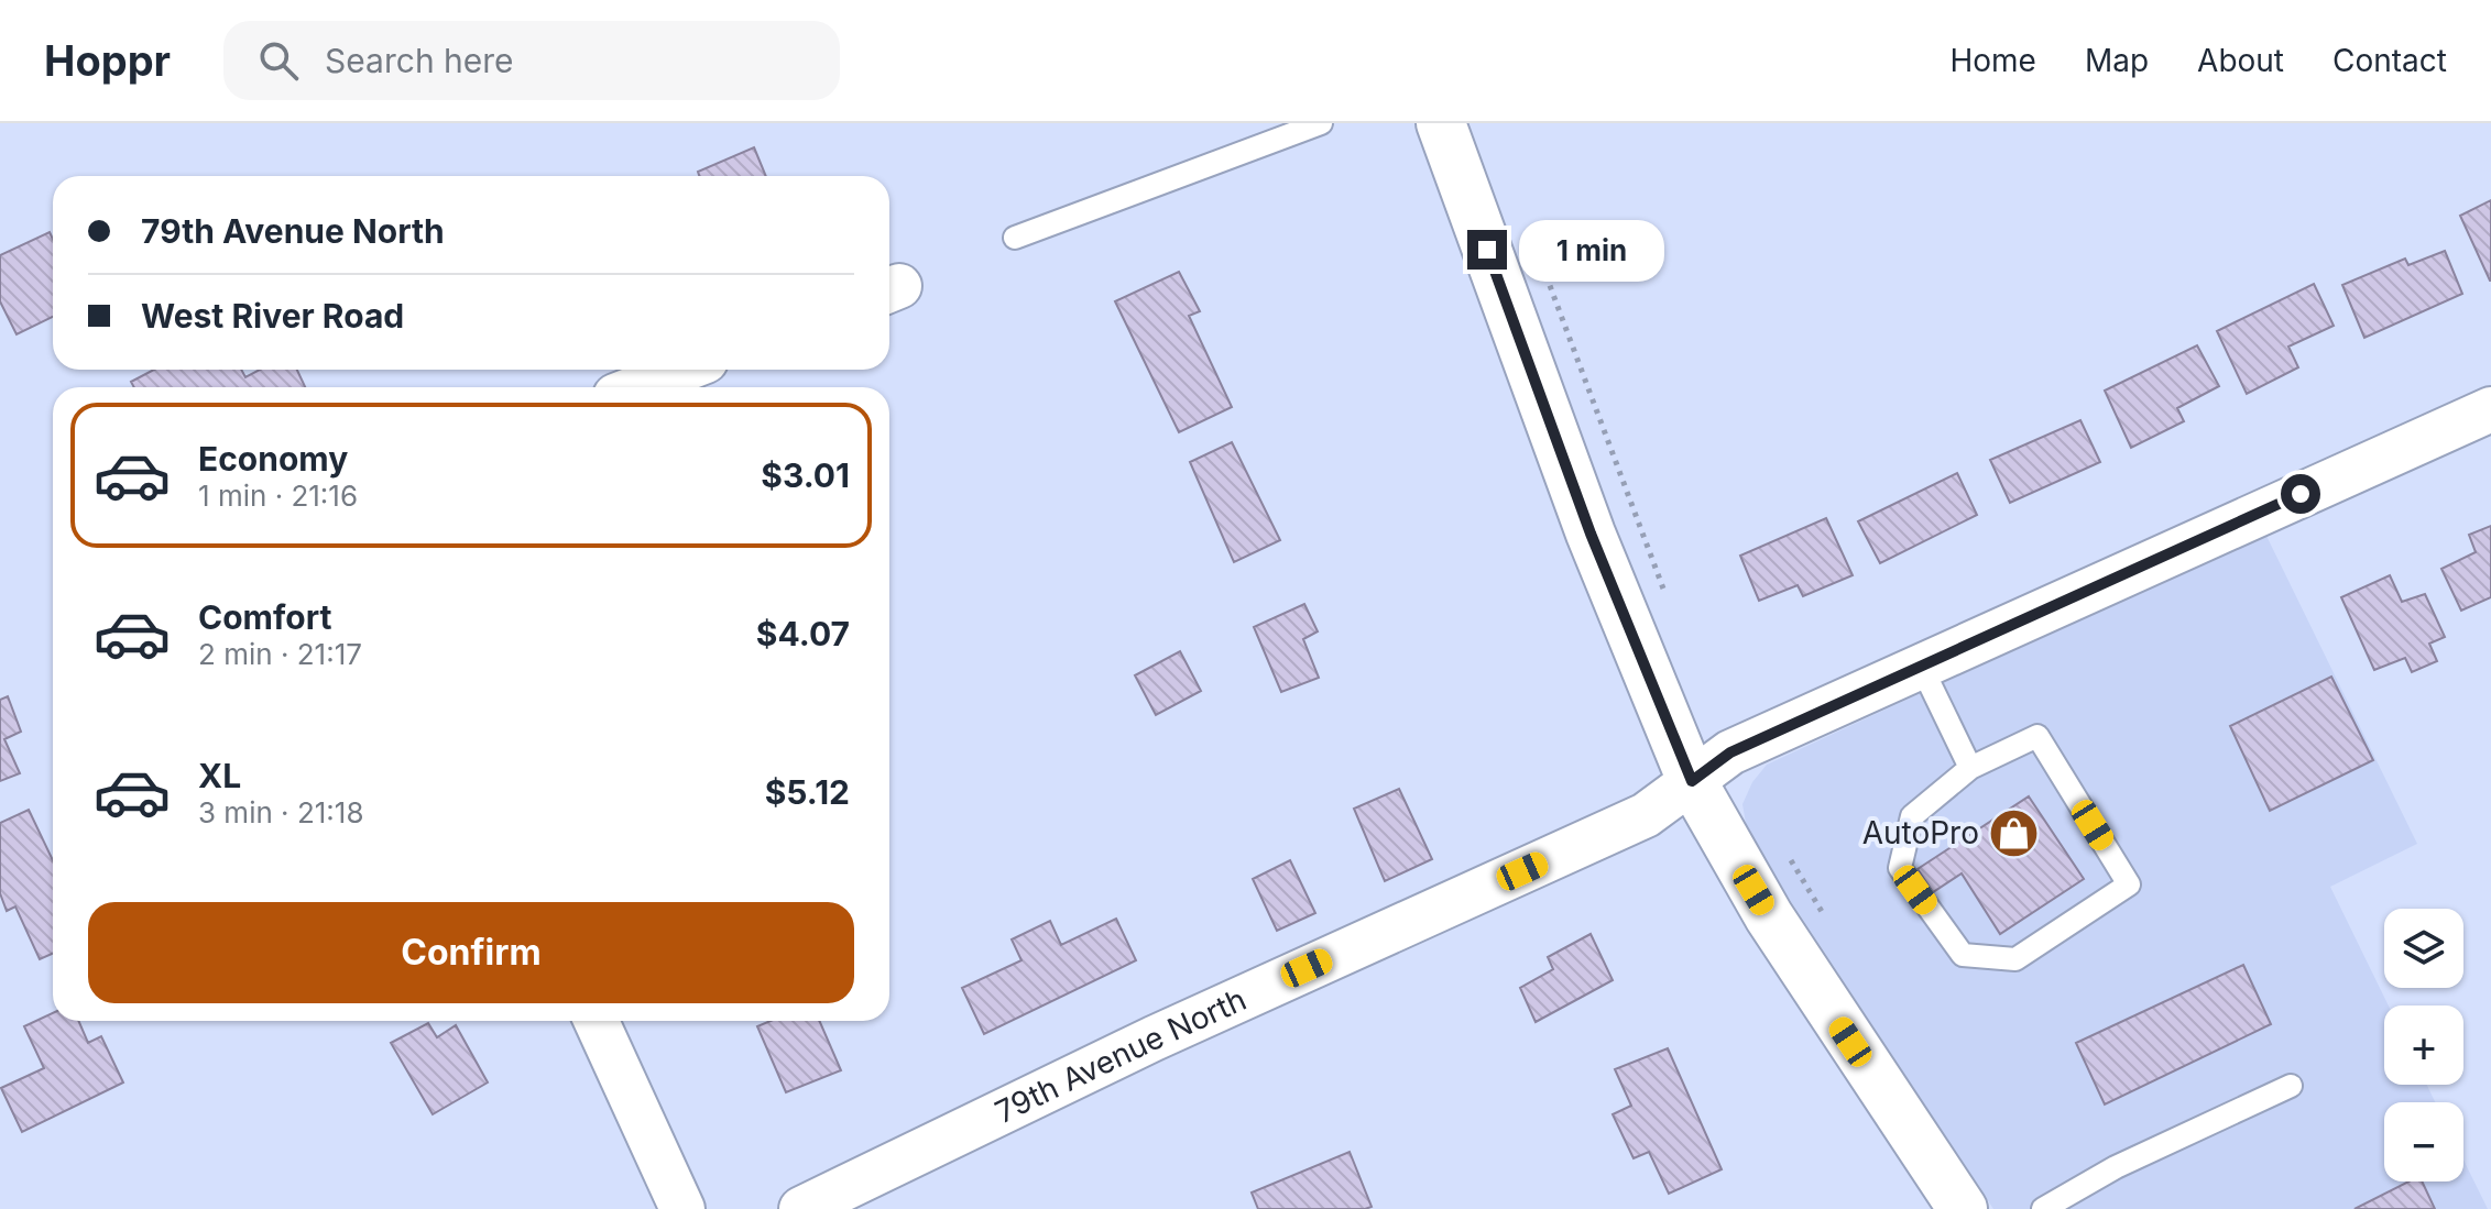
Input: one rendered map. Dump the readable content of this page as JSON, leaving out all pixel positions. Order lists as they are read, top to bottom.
{
  "streets": {
    "street": ["79th Avenue North"]
  },
  "places": {
    "shop": ["AutoPro"]
  },
  "page": {
    "header": "Hoppr",
    "search": "Search here",
    "nav": [
      "Home",
      "Map",
      "About",
      "Contact"
    ],
    "banner": ["79th Avenue North", "West River Road"],
    "bubble": "1 min",
    "list": [
      {
        "name": "Economy",
        "note": "1 min · 21:16",
        "value": "$3.01"
      },
      {
        "name": "Comfort",
        "note": "2 min · 21:17",
        "value": "$4.07"
      },
      {
        "name": "XL",
        "note": "3 min · 21:18",
        "value": "$5.12"
      }
    ],
    "buttons": "Confirm",
    "map_buttons": ["+", "−"]
  }
}
